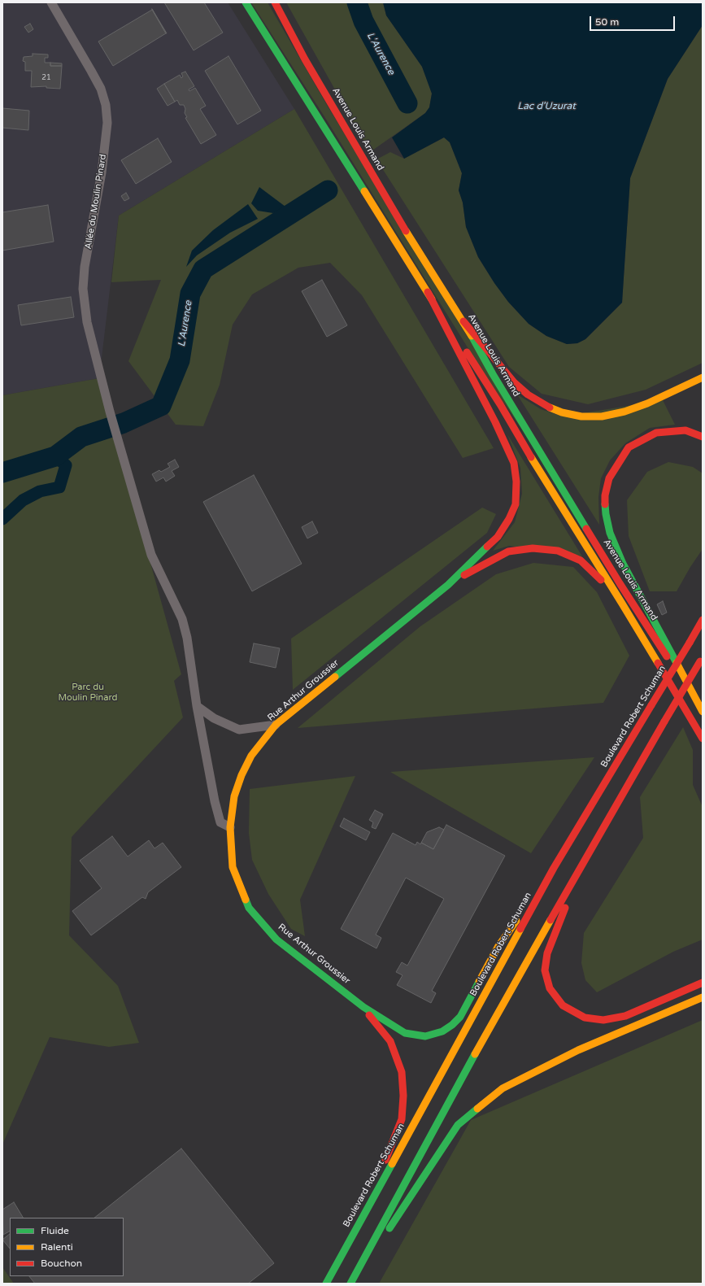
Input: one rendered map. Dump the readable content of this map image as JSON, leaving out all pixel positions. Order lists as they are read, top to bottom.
{
  "streets": {
    "main road": ["Avenue Louis Armand", "Rue Arthur Groussier", "Boulevard Robert Schuman"],
    "street": ["Allée du Moulin Pinard"]
  },
  "crossings": [
    ["Allée du Moulin Pinard", "Rue Arthur Groussier"]
  ],
  "water": ["L'Aurence", "Lac d'Uzurat"],
  "parks": ["Parc du Moulin Pinard"],
  "house_numbers": ["21"],
  "legend": ["Fluide", "Ralenti", "Bouchon"],
  "scale_bar": "50 m"
}
